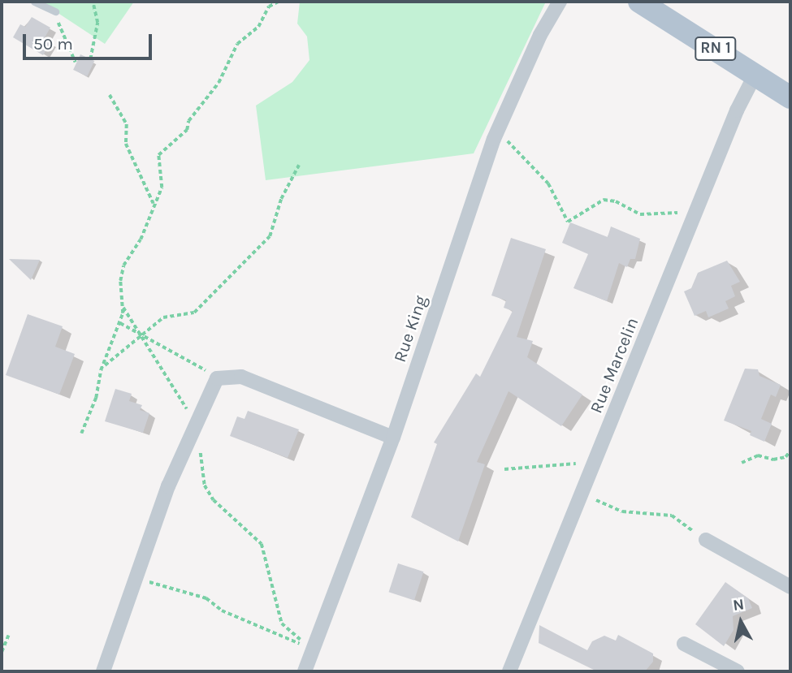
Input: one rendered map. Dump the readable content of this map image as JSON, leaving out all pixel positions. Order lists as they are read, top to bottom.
{
  "streets": {
    "main road": ["RN 1"],
    "street": ["Rue King", "Rue Marcelin"]
  },
  "crossings": [
    ["RN 1", "Rue Marcelin"]
  ],
  "scale_bar": "50 m",
  "north": "top"
}
